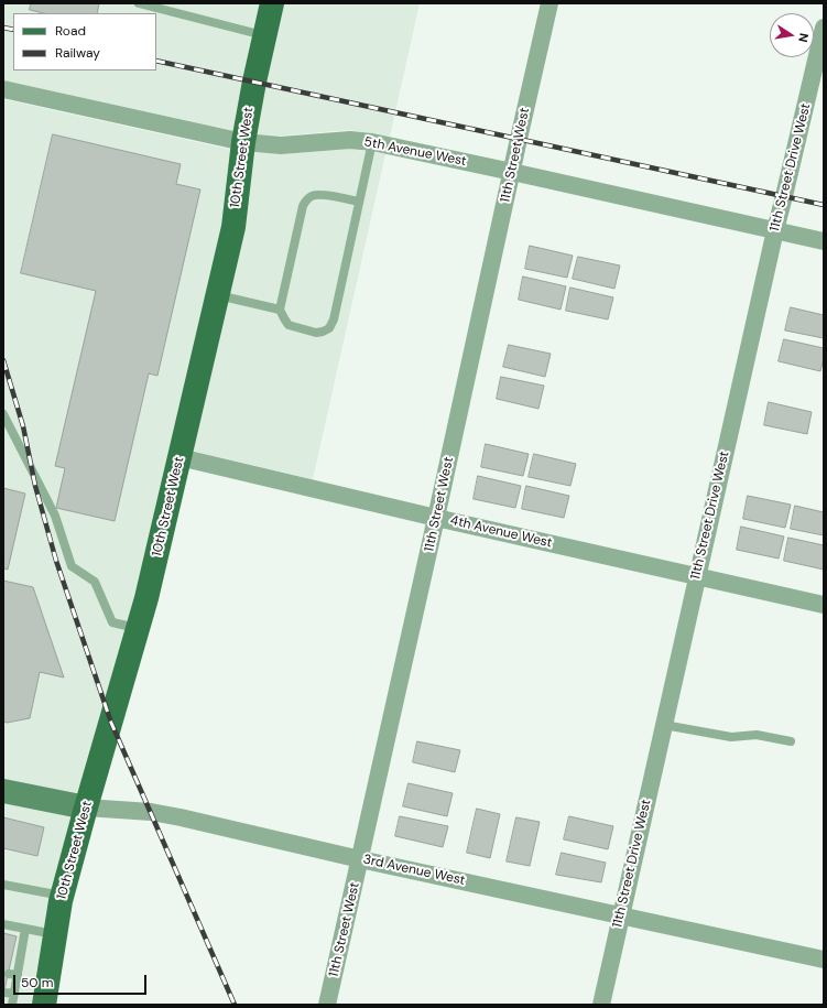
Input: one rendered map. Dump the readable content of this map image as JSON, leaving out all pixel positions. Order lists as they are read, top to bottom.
{
  "streets": {
    "main road": ["10th Street West"],
    "street": [
      "5th Avenue West",
      "11th Street West",
      "11th Street Drive West",
      "4th Avenue West",
      "3rd Avenue West"
    ]
  },
  "crossings": [
    ["5th Avenue West", "11th Street West"],
    ["5th Avenue West", "10th Street West"],
    ["5th Avenue West", "11th Street Drive West"],
    ["11th Street West", "4th Avenue West"],
    ["11th Street West", "3rd Avenue West"],
    ["10th Street West", "4th Avenue West"],
    ["10th Street West", "3rd Avenue West"],
    ["11th Street Drive West", "4th Avenue West"],
    ["11th Street Drive West", "3rd Avenue West"]
  ],
  "legend": ["Road", "Railway"],
  "scale_bar": "50 m",
  "north": "right"
}
